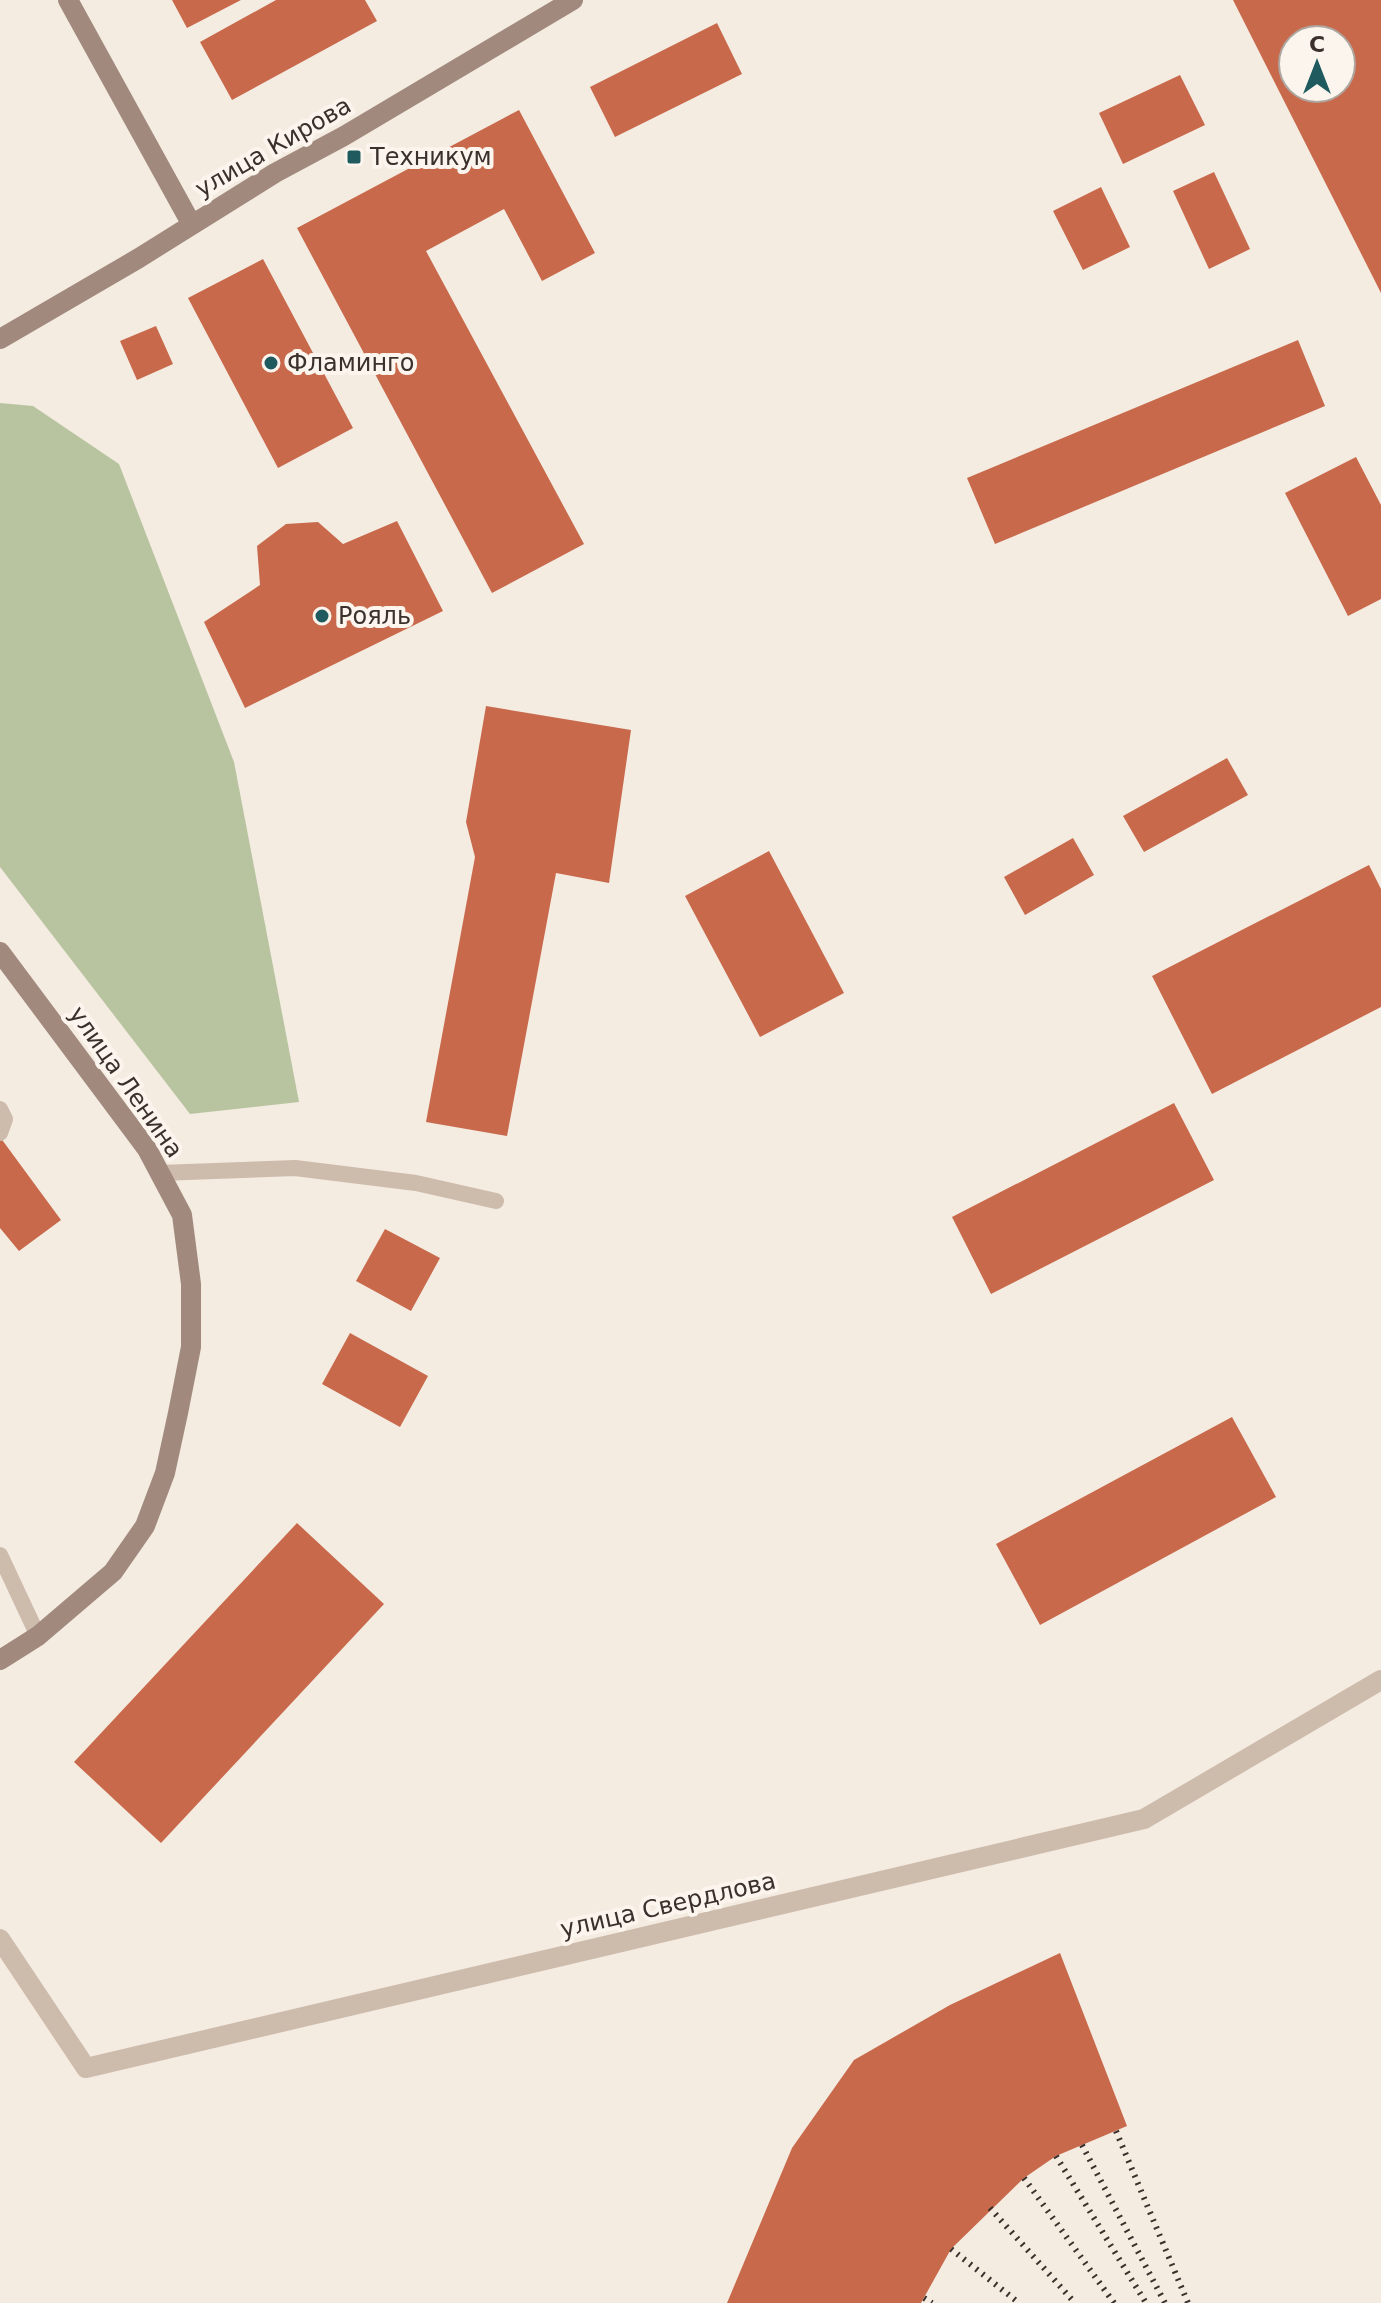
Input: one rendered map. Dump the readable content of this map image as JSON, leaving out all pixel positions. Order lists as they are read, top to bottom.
{
  "streets": {
    "main road": ["улица Кирова", "улица Ленина"],
    "street": ["улица Свердлова"]
  },
  "places": {
    "transit": ["Техникум"],
    "other": ["Фламинго", "Рояль"]
  },
  "north": "top"
}
